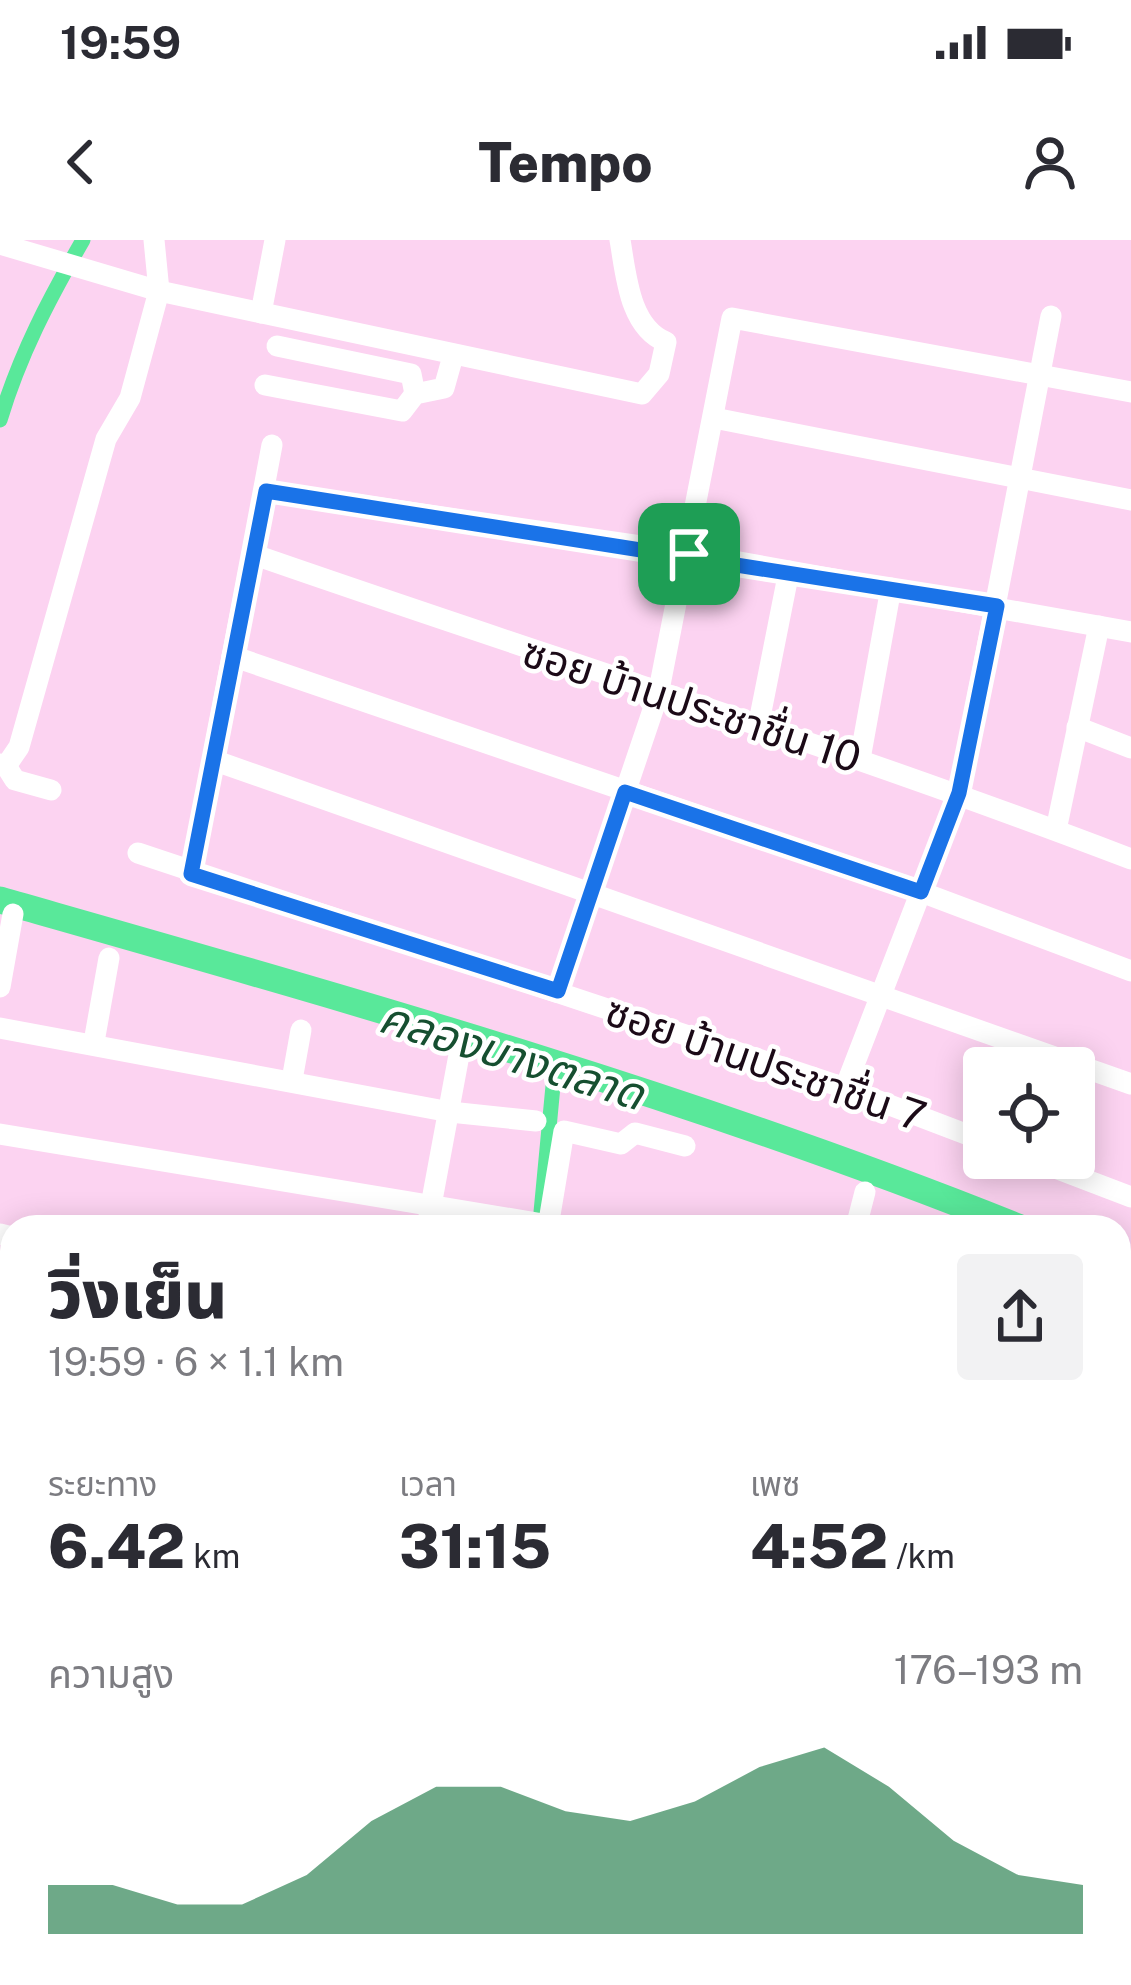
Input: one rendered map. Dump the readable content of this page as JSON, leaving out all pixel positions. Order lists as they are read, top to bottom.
{
  "streets": {
    "street": ["ซอย บ้านประชาชื่น 10", "ซอย บ้านประชาชื่น 7"]
  },
  "water": ["คลองบางตลาด"],
  "page": {
    "status": "19:59",
    "header": "Tempo",
    "heading": ["วิ่งเย็น", "19:59 · 6 × 1.1 km"],
    "stats": [
      ["ระยะทาง", "6.42 km"],
      ["เวลา", "31:15"],
      ["เพซ", "4:52 /km"]
    ],
    "chart": ["ความสูง", "176–193 m"]
  }
}
